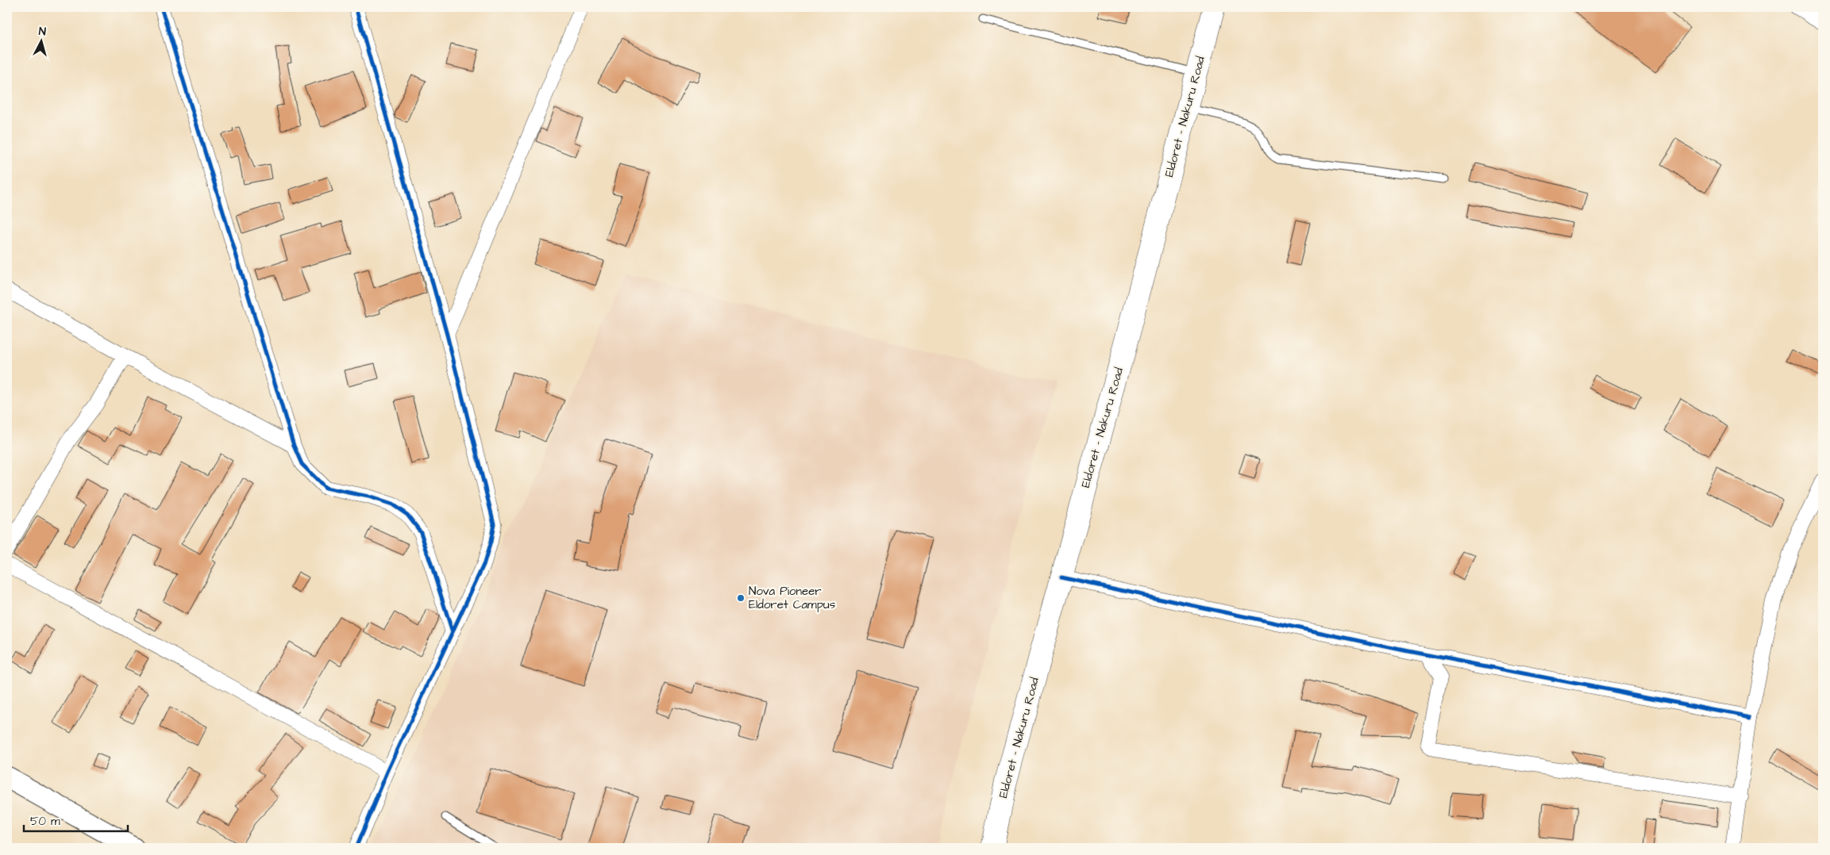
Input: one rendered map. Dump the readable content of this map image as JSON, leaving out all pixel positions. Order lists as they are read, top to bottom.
{
  "streets": {
    "highway": ["Eldoret - Nakuru Road"]
  },
  "places": ["Nova Pioneer Eldoret Campus"],
  "scale_bar": "50 m",
  "north": "top"
}
